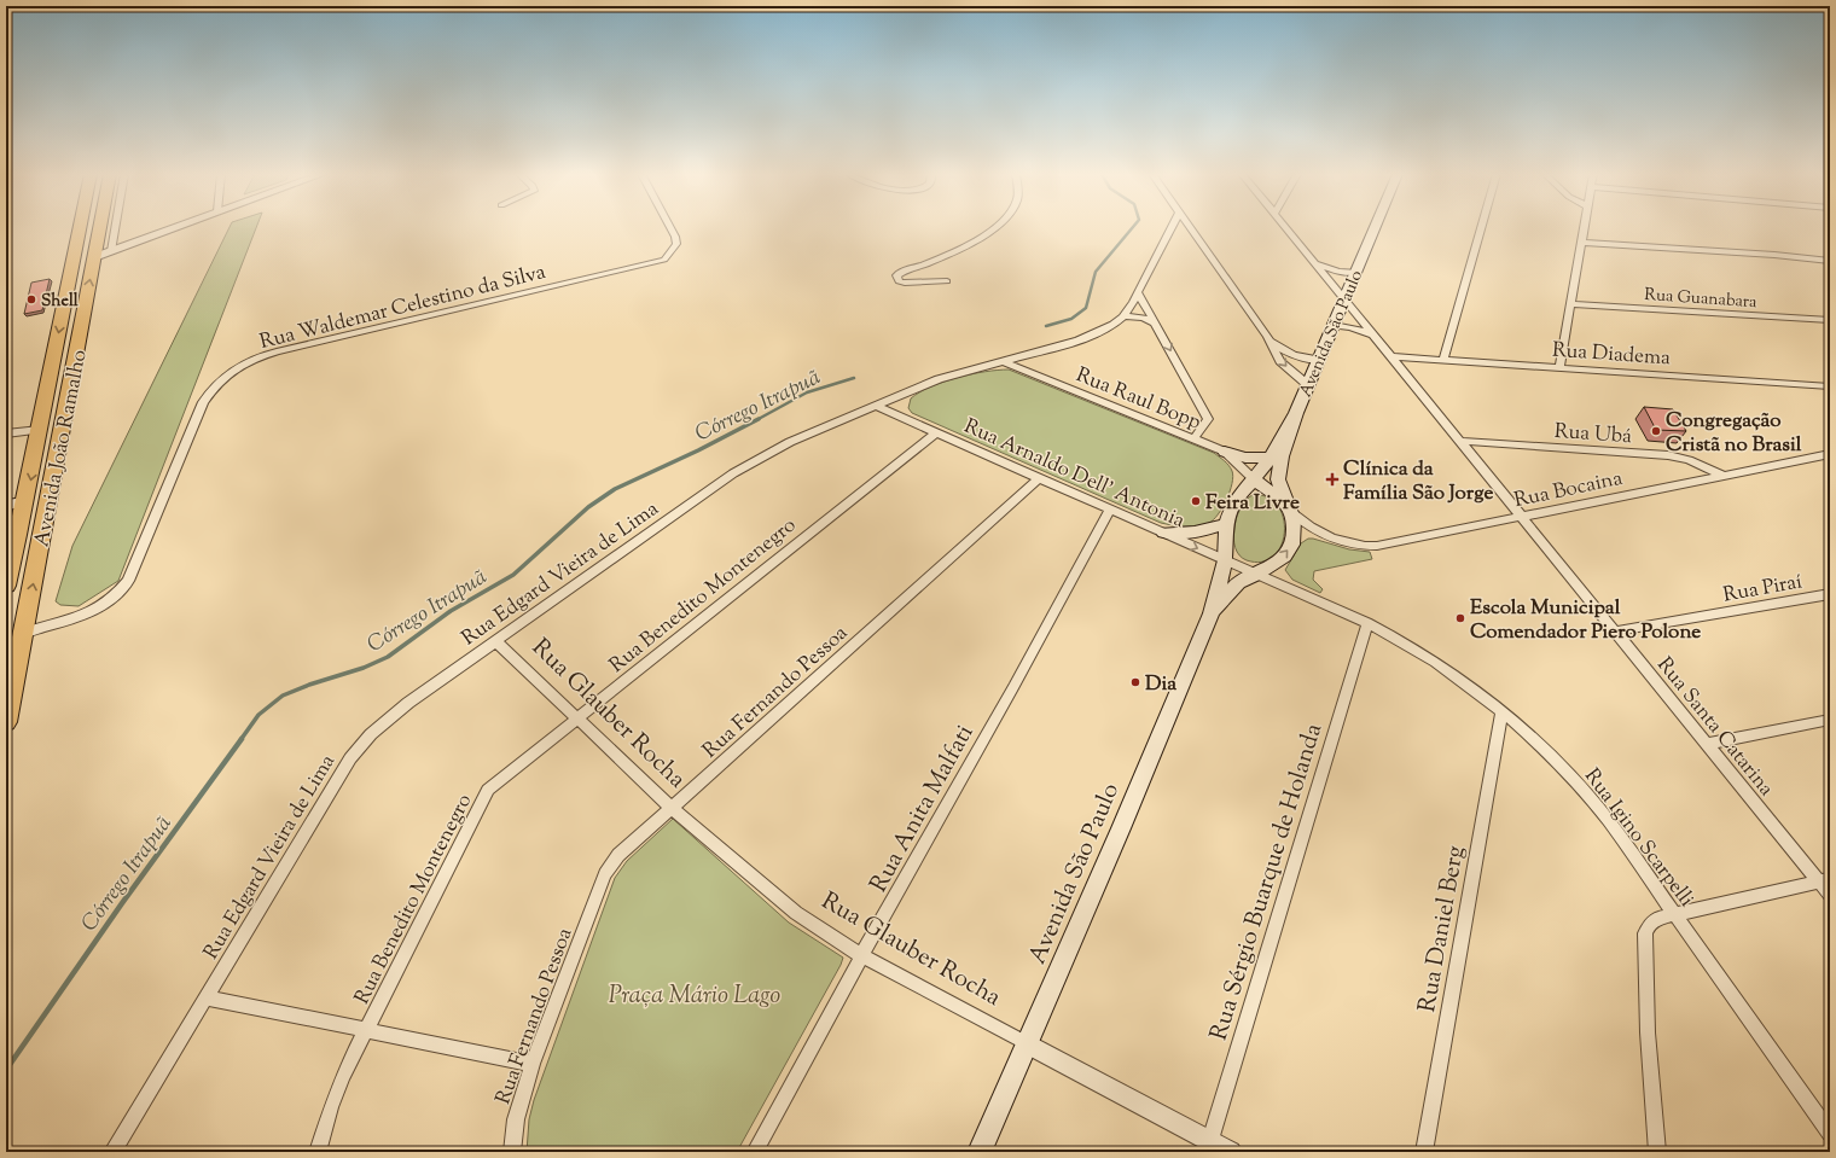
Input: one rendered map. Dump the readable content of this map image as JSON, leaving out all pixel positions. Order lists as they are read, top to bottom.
{
  "streets": {
    "highway": ["Avenida João Ramalho"],
    "main road": ["Avenida São Paulo"],
    "street": [
      "Rua Guanabara",
      "Rua Waldemar Celestino da Silva",
      "Rua Diadema",
      "Rua Raul Bopp",
      "Rua Ubá",
      "Rua Arnaldo Dell' Antonia",
      "Rua Bocaina",
      "Rua Edgard Vieira de Lima",
      "Rua Piraí",
      "Rua Benedito Montenegro",
      "Rua Fernando Pessoa",
      "Rua Glauber Rocha",
      "Rua Santa Catarina",
      "Rua Anita Malfati",
      "Rua Igino Scarpelli",
      "Rua Sérgio Buarque de Holanda",
      "Rua Daniel Berg"
    ]
  },
  "crossings": [
    ["Rua Waldemar Celestino da Silva", "Avenida João Ramalho"],
    ["Avenida São Paulo", "Rua Raul Bopp"],
    ["Avenida São Paulo", "Rua Arnaldo Dell' Antonia"],
    ["Avenida São Paulo", "Rua Bocaina"],
    ["Avenida São Paulo", "Rua Glauber Rocha"],
    ["Avenida São Paulo", "Rua Santa Catarina"],
    ["Avenida São Paulo", "Rua Igino Scarpelli"],
    ["Rua Diadema", "Rua Santa Catarina"],
    ["Rua Raul Bopp", "Rua Arnaldo Dell' Antonia"],
    ["Rua Raul Bopp", "Rua Bocaina"],
    ["Rua Raul Bopp", "Rua Edgard Vieira de Lima"],
    ["Rua Raul Bopp", "Rua Igino Scarpelli"],
    ["Rua Ubá", "Rua Bocaina"],
    ["Rua Ubá", "Rua Santa Catarina"],
    ["Rua Arnaldo Dell' Antonia", "Rua Bocaina"],
    ["Rua Arnaldo Dell' Antonia", "Rua Edgard Vieira de Lima"],
    ["Rua Arnaldo Dell' Antonia", "Rua Benedito Montenegro"],
    ["Rua Arnaldo Dell' Antonia", "Rua Fernando Pessoa"],
    ["Rua Arnaldo Dell' Antonia", "Rua Anita Malfati"],
    ["Rua Arnaldo Dell' Antonia", "Rua Igino Scarpelli"],
    ["Rua Bocaina", "Rua Santa Catarina"],
    ["Rua Bocaina", "Rua Igino Scarpelli"],
    ["Rua Edgard Vieira de Lima", "Rua Glauber Rocha"],
    ["Rua Piraí", "Rua Santa Catarina"],
    ["Rua Benedito Montenegro", "Rua Glauber Rocha"],
    ["Rua Fernando Pessoa", "Rua Glauber Rocha"],
    ["Rua Glauber Rocha", "Rua Anita Malfati"],
    ["Rua Glauber Rocha", "Rua Sérgio Buarque de Holanda"],
    ["Rua Igino Scarpelli", "Rua Sérgio Buarque de Holanda"],
    ["Rua Igino Scarpelli", "Rua Daniel Berg"]
  ],
  "water": ["Córrego Itrapuã"],
  "parks": ["Praça Mário Lago"],
  "places": {
    "other": [
      "Shell",
      "Congregação Cristã no Brasil",
      "Feira Livre",
      "Escola Municipal Comendador Piero Polone",
      "Dia"
    ],
    "health": ["Clínica da Família São Jorge"]
  }
}
